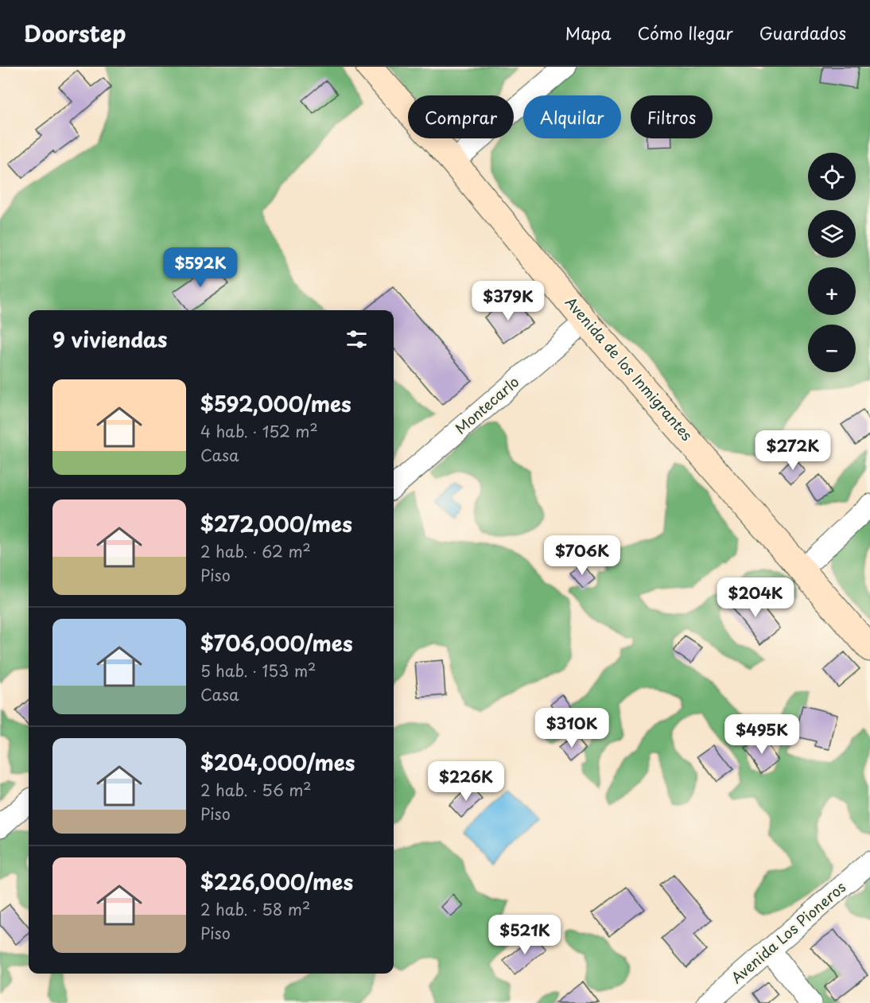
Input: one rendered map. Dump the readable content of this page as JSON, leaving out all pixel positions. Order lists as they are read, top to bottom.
{
  "streets": {
    "main road": ["Avenida de los Inmigrantes"],
    "street": ["Montecarlo", "Avenida Los Pioneros"]
  },
  "crossings": [
    ["Avenida de los Inmigrantes", "Montecarlo"]
  ],
  "page": {
    "header": "Doorstep",
    "nav": ["Mapa", "Cómo llegar", "Guardados"],
    "chip": ["Comprar", "Alquilar", "Filtros"],
    "map_buttons": ["+", "−"],
    "price": [
      "$592K",
      "$379K",
      "$272K",
      "$706K",
      "$204K",
      "$310K",
      "$495K",
      "$226K",
      "$521K"
    ],
    "heading": "9 viviendas",
    "list": [
      {
        "name": "$592,000/mes",
        "note": "4 hab. · 152 m² · Casa"
      },
      {
        "name": "$272,000/mes",
        "note": "2 hab. · 62 m² · Piso"
      },
      {
        "name": "$706,000/mes",
        "note": "5 hab. · 153 m² · Casa"
      },
      {
        "name": "$204,000/mes",
        "note": "2 hab. · 56 m² · Piso"
      },
      {
        "name": "$226,000/mes",
        "note": "2 hab. · 58 m² · Piso"
      }
    ]
  }
}
